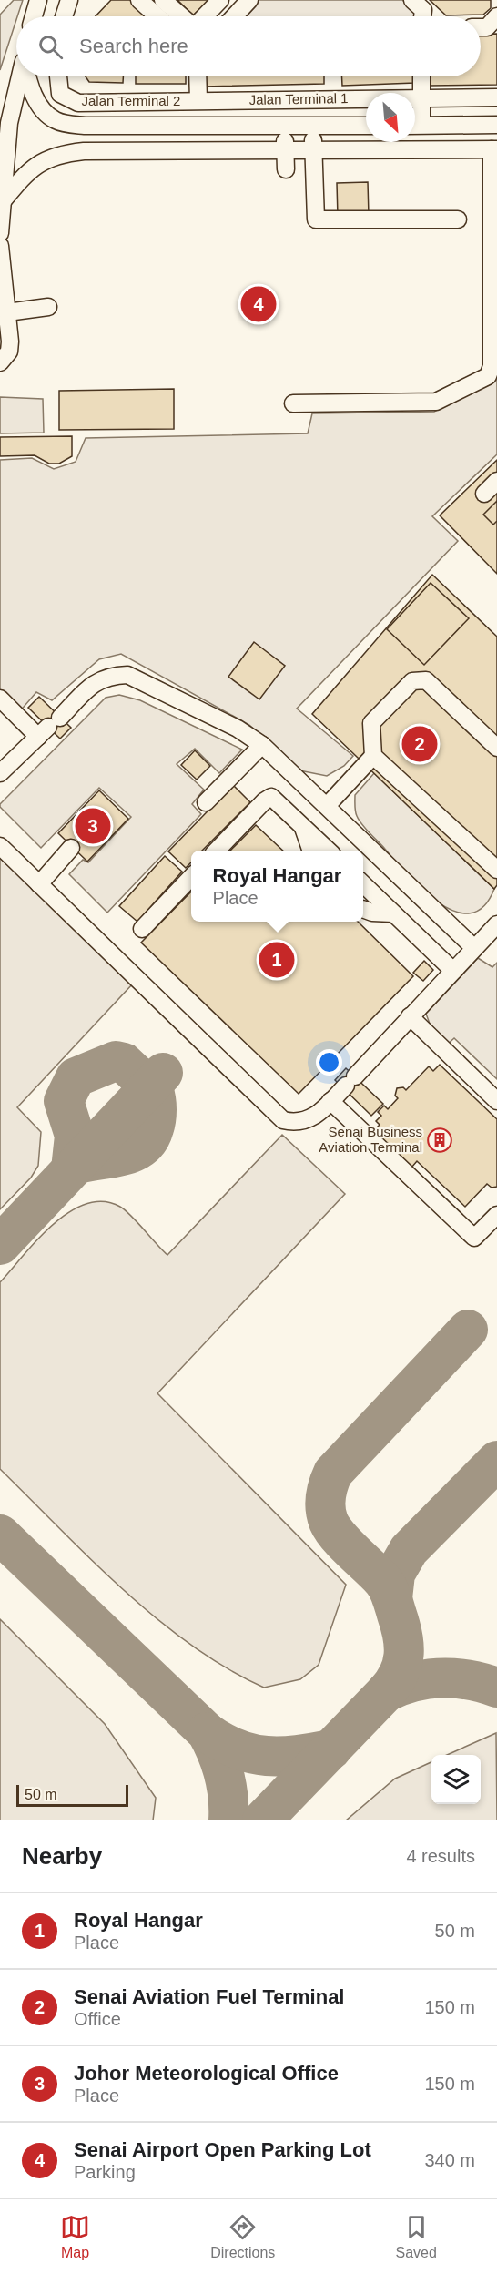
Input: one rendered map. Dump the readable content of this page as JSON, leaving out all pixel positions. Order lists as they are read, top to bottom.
{
  "streets": {
    "street": ["Jalan Terminal 1", "Jalan Terminal 2"]
  },
  "crossings": [
    ["Jalan Terminal 1", "Jalan Terminal 2"]
  ],
  "places": {
    "building": ["Senai Business Aviation Terminal"]
  },
  "scale_bar": "50 m",
  "north": "bottom right",
  "page": {
    "search": "Search here",
    "pins": [
      "4",
      "2",
      "3",
      "1"
    ],
    "popup": ["Royal Hangar", "Place"],
    "scale": "50 m",
    "heading": ["Nearby", "4 results"],
    "list": [
      {
        "mark": "1",
        "name": "Royal Hangar",
        "note": "Place",
        "value": "50 m"
      },
      {
        "mark": "2",
        "name": "Senai Aviation Fuel Terminal",
        "note": "Office",
        "value": "150 m"
      },
      {
        "mark": "3",
        "name": "Johor Meteorological Office",
        "note": "Place",
        "value": "150 m"
      },
      {
        "mark": "4",
        "name": "Senai Airport Open Parking Lot",
        "note": "Parking",
        "value": "340 m"
      }
    ],
    "nav": ["Map", "Directions", "Saved"]
  }
}
